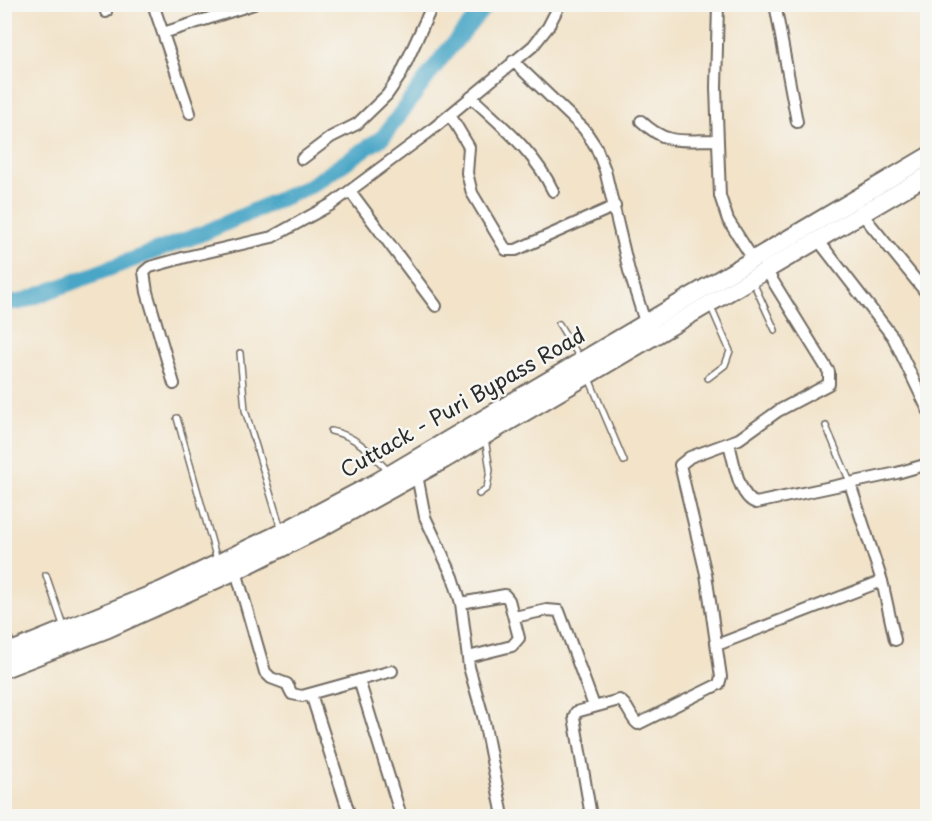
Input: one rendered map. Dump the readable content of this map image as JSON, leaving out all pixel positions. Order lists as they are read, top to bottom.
{
  "streets": {
    "highway": ["Cuttack - Puri Bypass Road"]
  }
}
